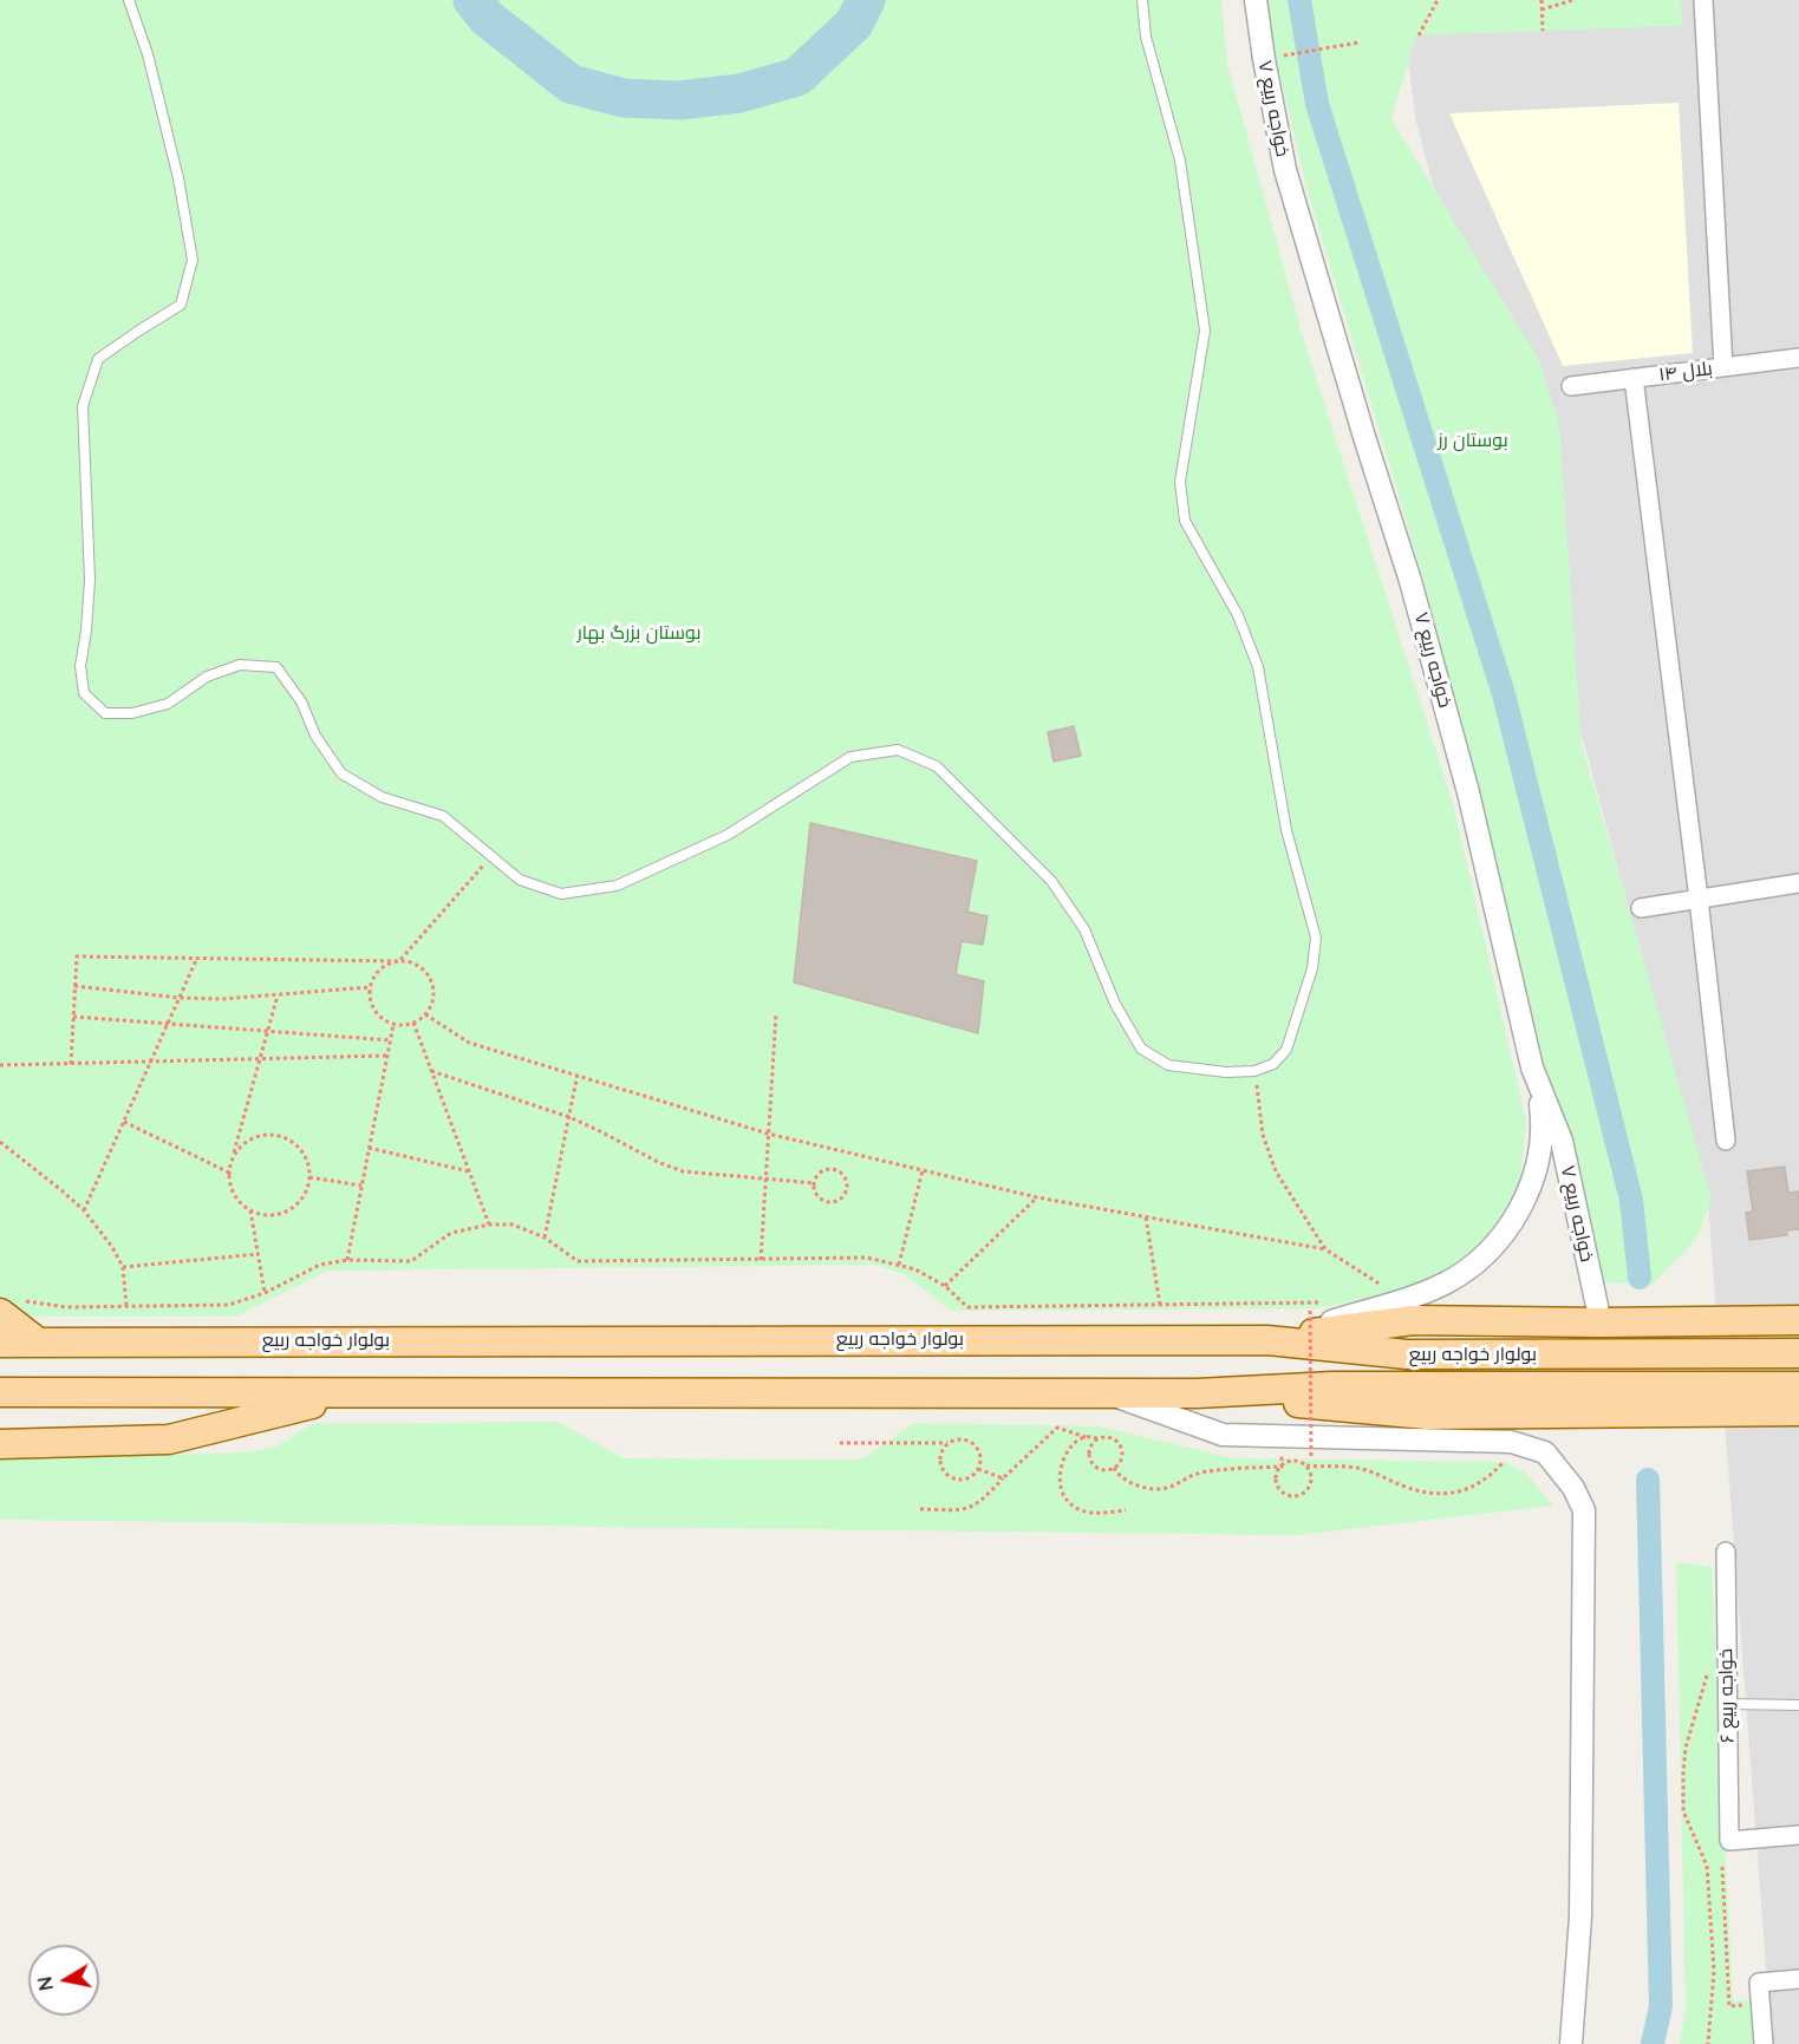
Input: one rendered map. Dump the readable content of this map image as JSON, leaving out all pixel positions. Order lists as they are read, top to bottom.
{
  "streets": {
    "main road": ["بولوار خواجه ربیع"],
    "street": ["خواجه ربیع ۷", "بلال ۱۴", "خواجه ربیع ۶"]
  },
  "parks": ["بوستان رز", "بوستان بزرگ بهار"],
  "north": "left"
}
